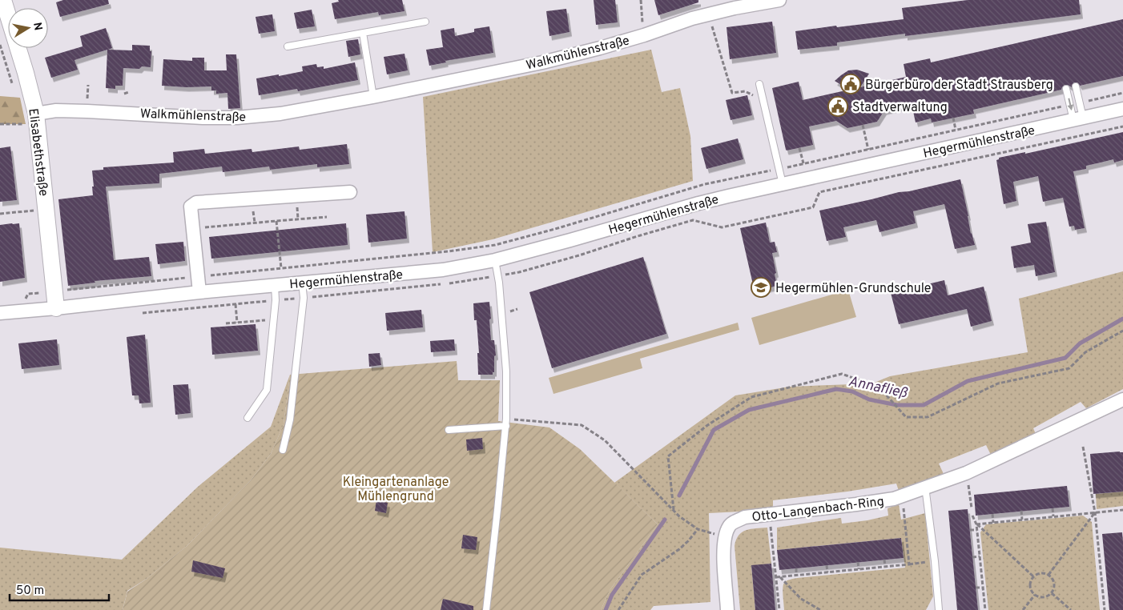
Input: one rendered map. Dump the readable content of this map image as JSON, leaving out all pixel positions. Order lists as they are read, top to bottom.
{
  "streets": {
    "street": [
      "Walkmühlenstraße",
      "Hegermühlenstraße",
      "Elisabethstraße",
      "Otto-Langenbach-Ring"
    ]
  },
  "crossings": [
    ["Walkmühlenstraße", "Elisabethstraße"],
    ["Hegermühlenstraße", "Elisabethstraße"]
  ],
  "water": ["Annafließ"],
  "parks": ["Kleingartenanlage Mühlengrund"],
  "places": {
    "public building": ["Bürgerbüro der Stadt Strausberg", "Stadtverwaltung"],
    "school or university": ["Hegermühlen-Grundschule"]
  },
  "scale_bar": "50 m",
  "north": "right"
}
